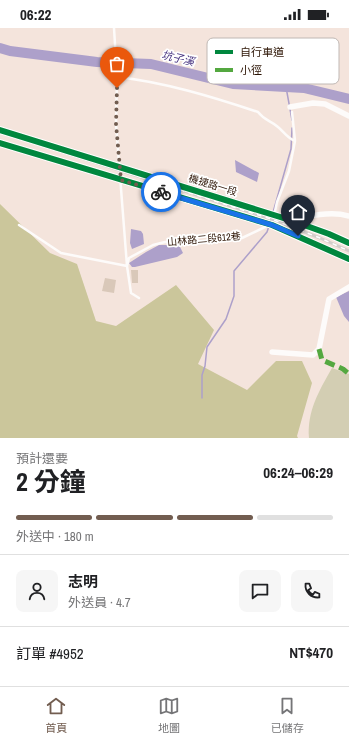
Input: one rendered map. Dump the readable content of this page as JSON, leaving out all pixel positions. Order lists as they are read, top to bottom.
{
  "streets": {
    "street": ["山林路二段612巷"],
    "cycle path": ["機捷路一段"]
  },
  "water": ["坑子溪"],
  "legend": ["自行車道", "小徑"],
  "page": {
    "status": "06:22",
    "heading": ["2 分鐘", "預計還要", "06:24–06:29"],
    "panel": [
      "志明",
      "外送員 · 4.7",
      "訂單 #4952",
      "NT$470"
    ],
    "bar": "外送中 · 180 m",
    "tabs": ["首頁", "地圖", "已儲存"]
  }
}
